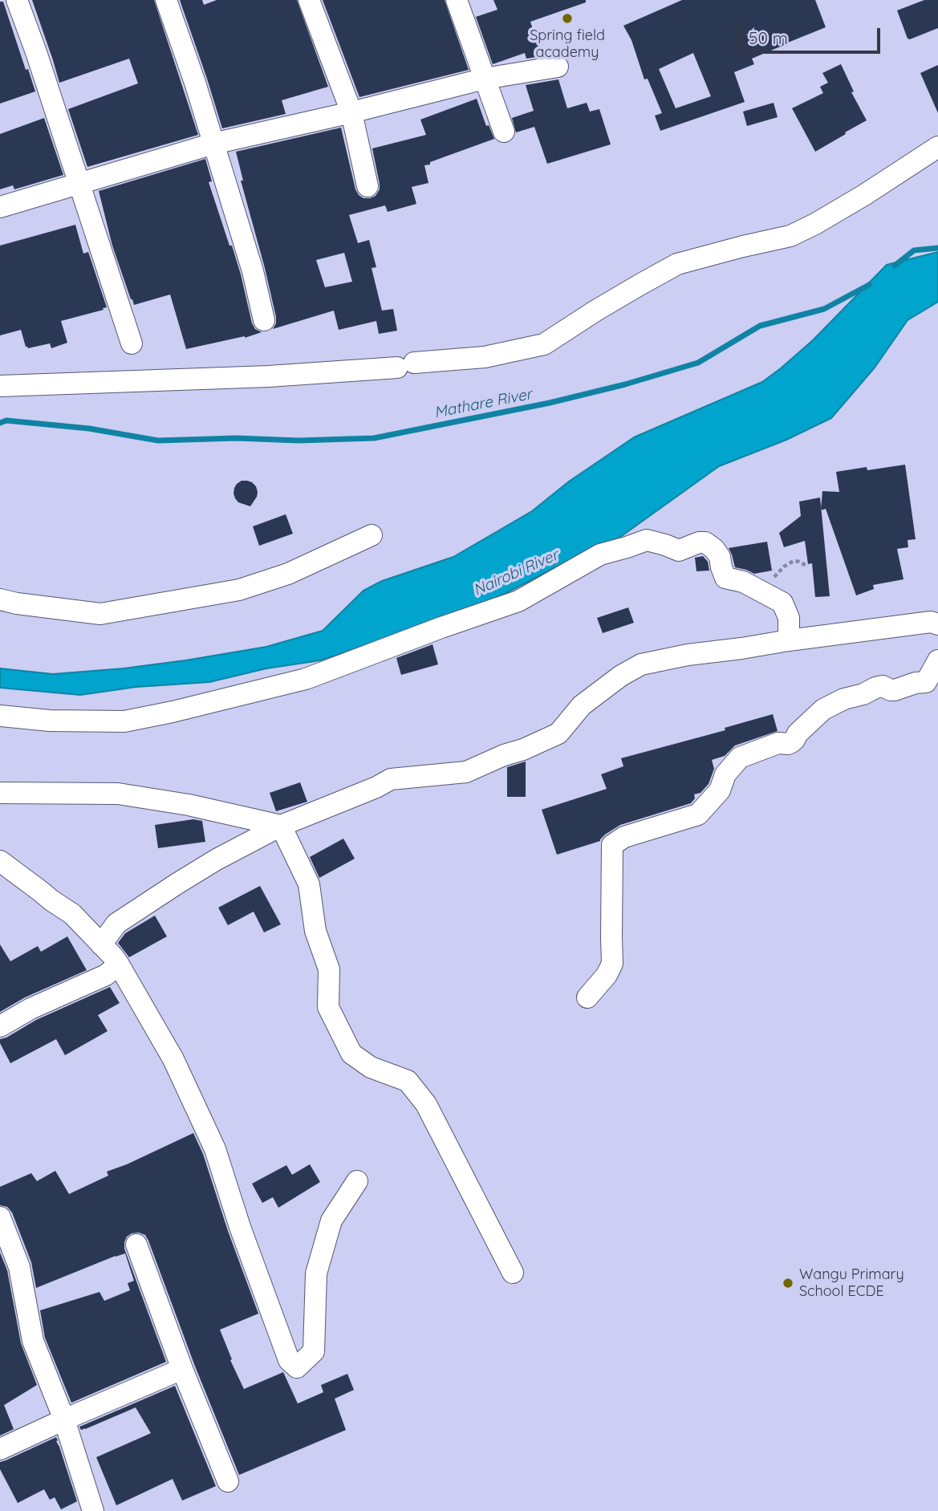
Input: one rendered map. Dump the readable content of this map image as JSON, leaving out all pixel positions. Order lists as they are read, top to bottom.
{
  "water": ["Mathare River", "Nairobi River"],
  "places": ["Spring field academy", "Wangu Primary School ECDE"],
  "scale_bar": "50 m"
}
